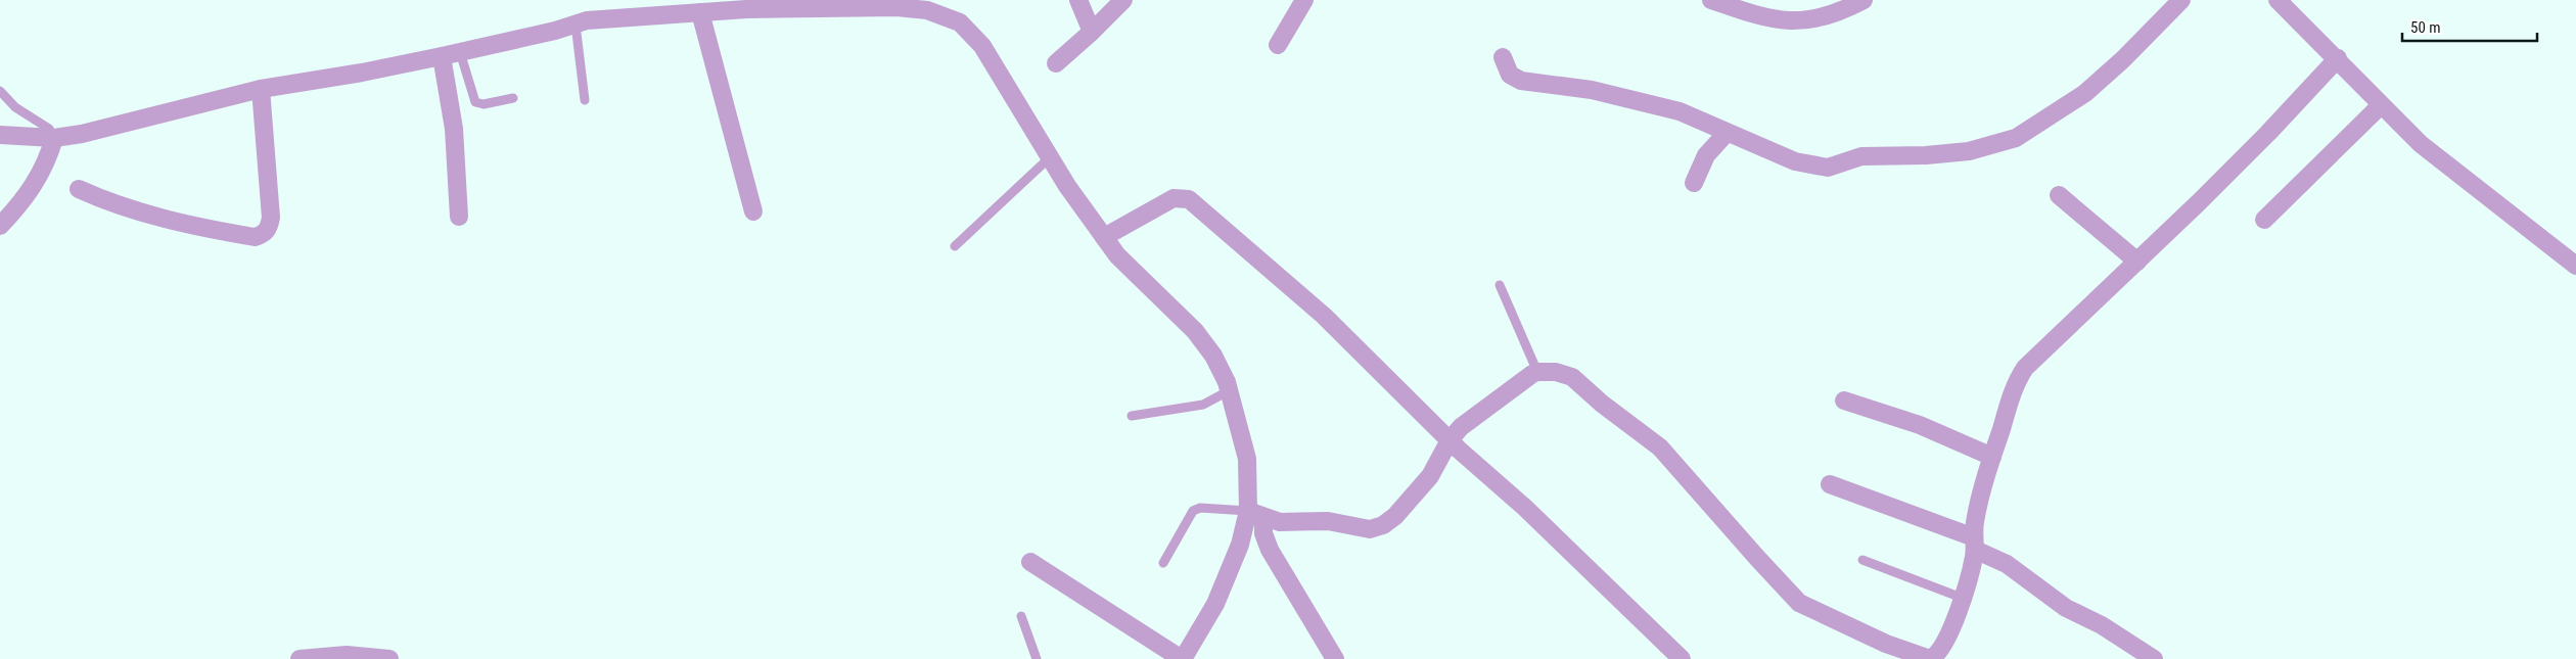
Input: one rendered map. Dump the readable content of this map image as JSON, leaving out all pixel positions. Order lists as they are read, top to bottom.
{
  "scale_bar": "50 m"
}
